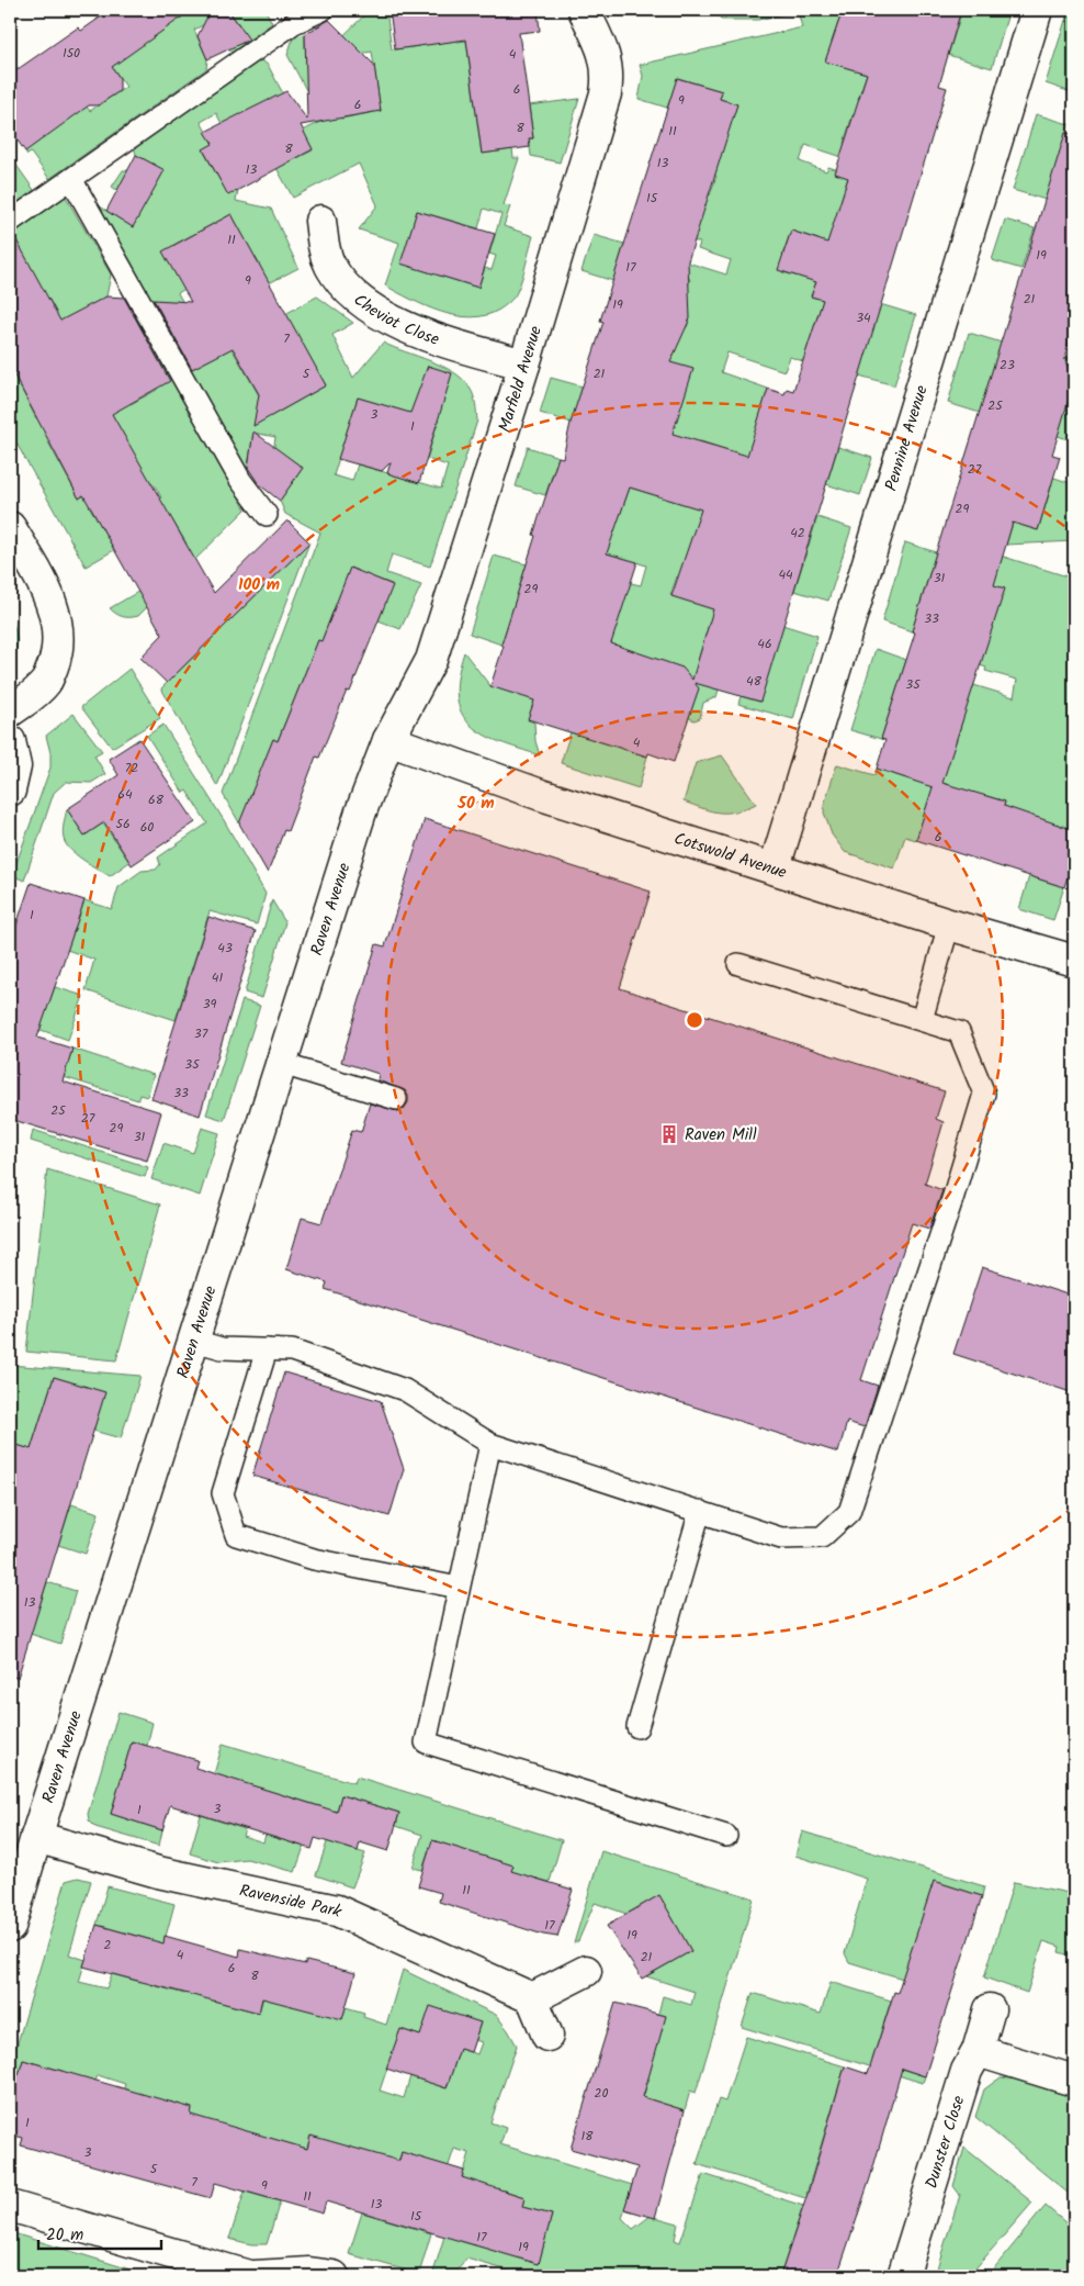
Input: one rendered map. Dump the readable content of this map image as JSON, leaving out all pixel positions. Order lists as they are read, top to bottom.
{
  "streets": {
    "street": [
      "Cheviot Close",
      "Marfield Avenue",
      "Pennine Avenue",
      "Cotswold Avenue",
      "Raven Avenue",
      "Ravenside Park",
      "Dunster Close"
    ]
  },
  "crossings": [
    ["Cheviot Close", "Marfield Avenue"],
    ["Marfield Avenue", "Cotswold Avenue"],
    ["Marfield Avenue", "Raven Avenue"],
    ["Pennine Avenue", "Cotswold Avenue"],
    ["Cotswold Avenue", "Raven Avenue"],
    ["Raven Avenue", "Ravenside Park"]
  ],
  "places": {
    "building": ["Raven Mill"]
  },
  "house_numbers": [
    "150",
    "4",
    "6",
    "9",
    "6",
    "8",
    "11",
    "8",
    "13",
    "13",
    "15",
    "11",
    "19",
    "17",
    "9",
    "21",
    "19",
    "34",
    "7",
    "23",
    "5",
    "21",
    "25",
    "3",
    "1",
    "27",
    "29",
    "42",
    "44",
    "31",
    "29",
    "33",
    "46",
    "48",
    "35",
    "4",
    "72",
    "64",
    "68",
    "56",
    "60",
    "6",
    "1",
    "43",
    "41",
    "39",
    "37",
    "35",
    "33",
    "25",
    "27",
    "29",
    "31",
    "13",
    "3",
    "1",
    "11",
    "17",
    "19",
    "2",
    "4",
    "21",
    "6",
    "8",
    "20",
    "1",
    "18",
    "3",
    "5",
    "7",
    "9",
    "11",
    "13",
    "15",
    "17",
    "19"
  ],
  "scale_bar": "20 m",
  "rings": ["100 m", "50 m"]
}
